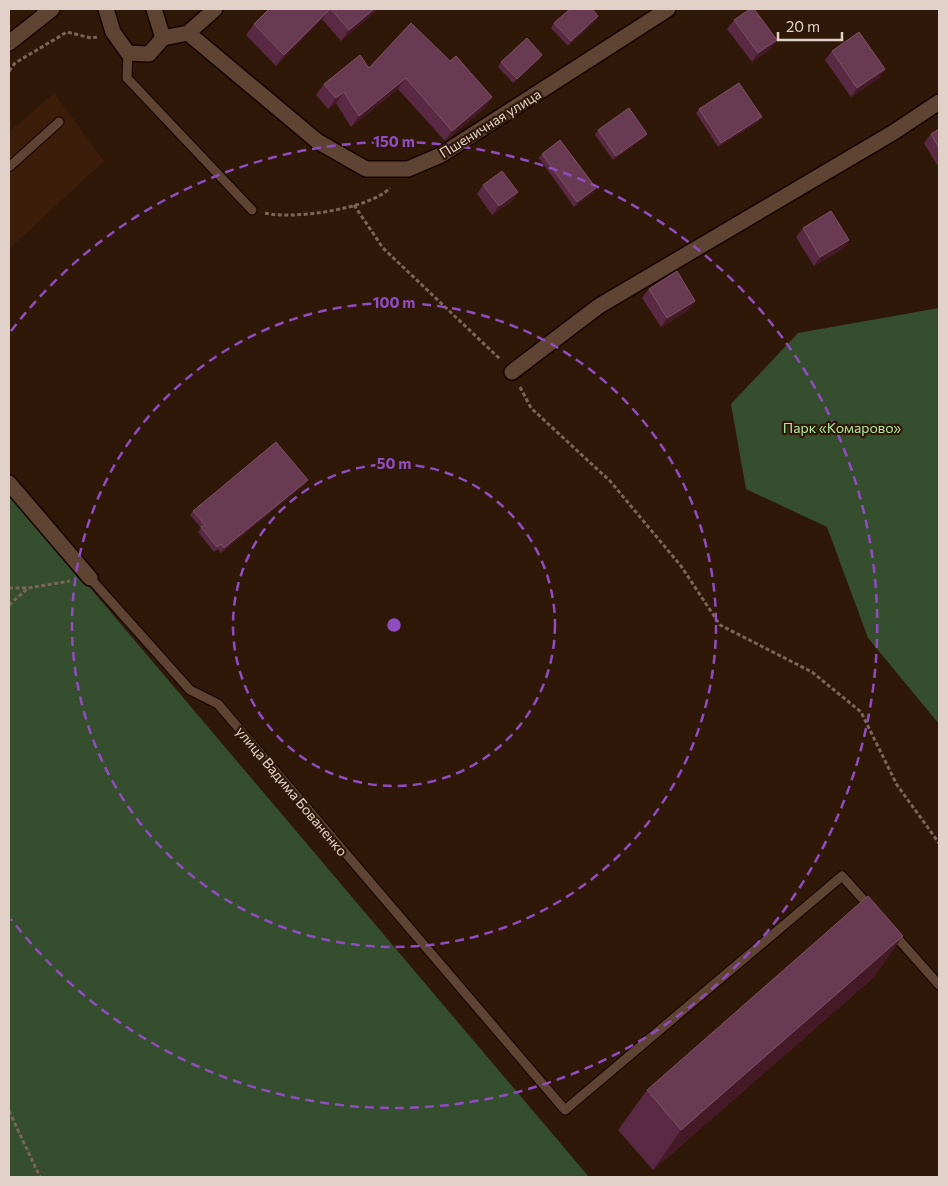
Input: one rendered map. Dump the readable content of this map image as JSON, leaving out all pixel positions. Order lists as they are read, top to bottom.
{
  "streets": {
    "street": ["Пшеничная улица", "улица Вадима Бованенко"]
  },
  "parks": ["Парк «Комарово»"],
  "scale_bar": "20 m",
  "rings": ["150 m", "100 m", "50 m"]
}
